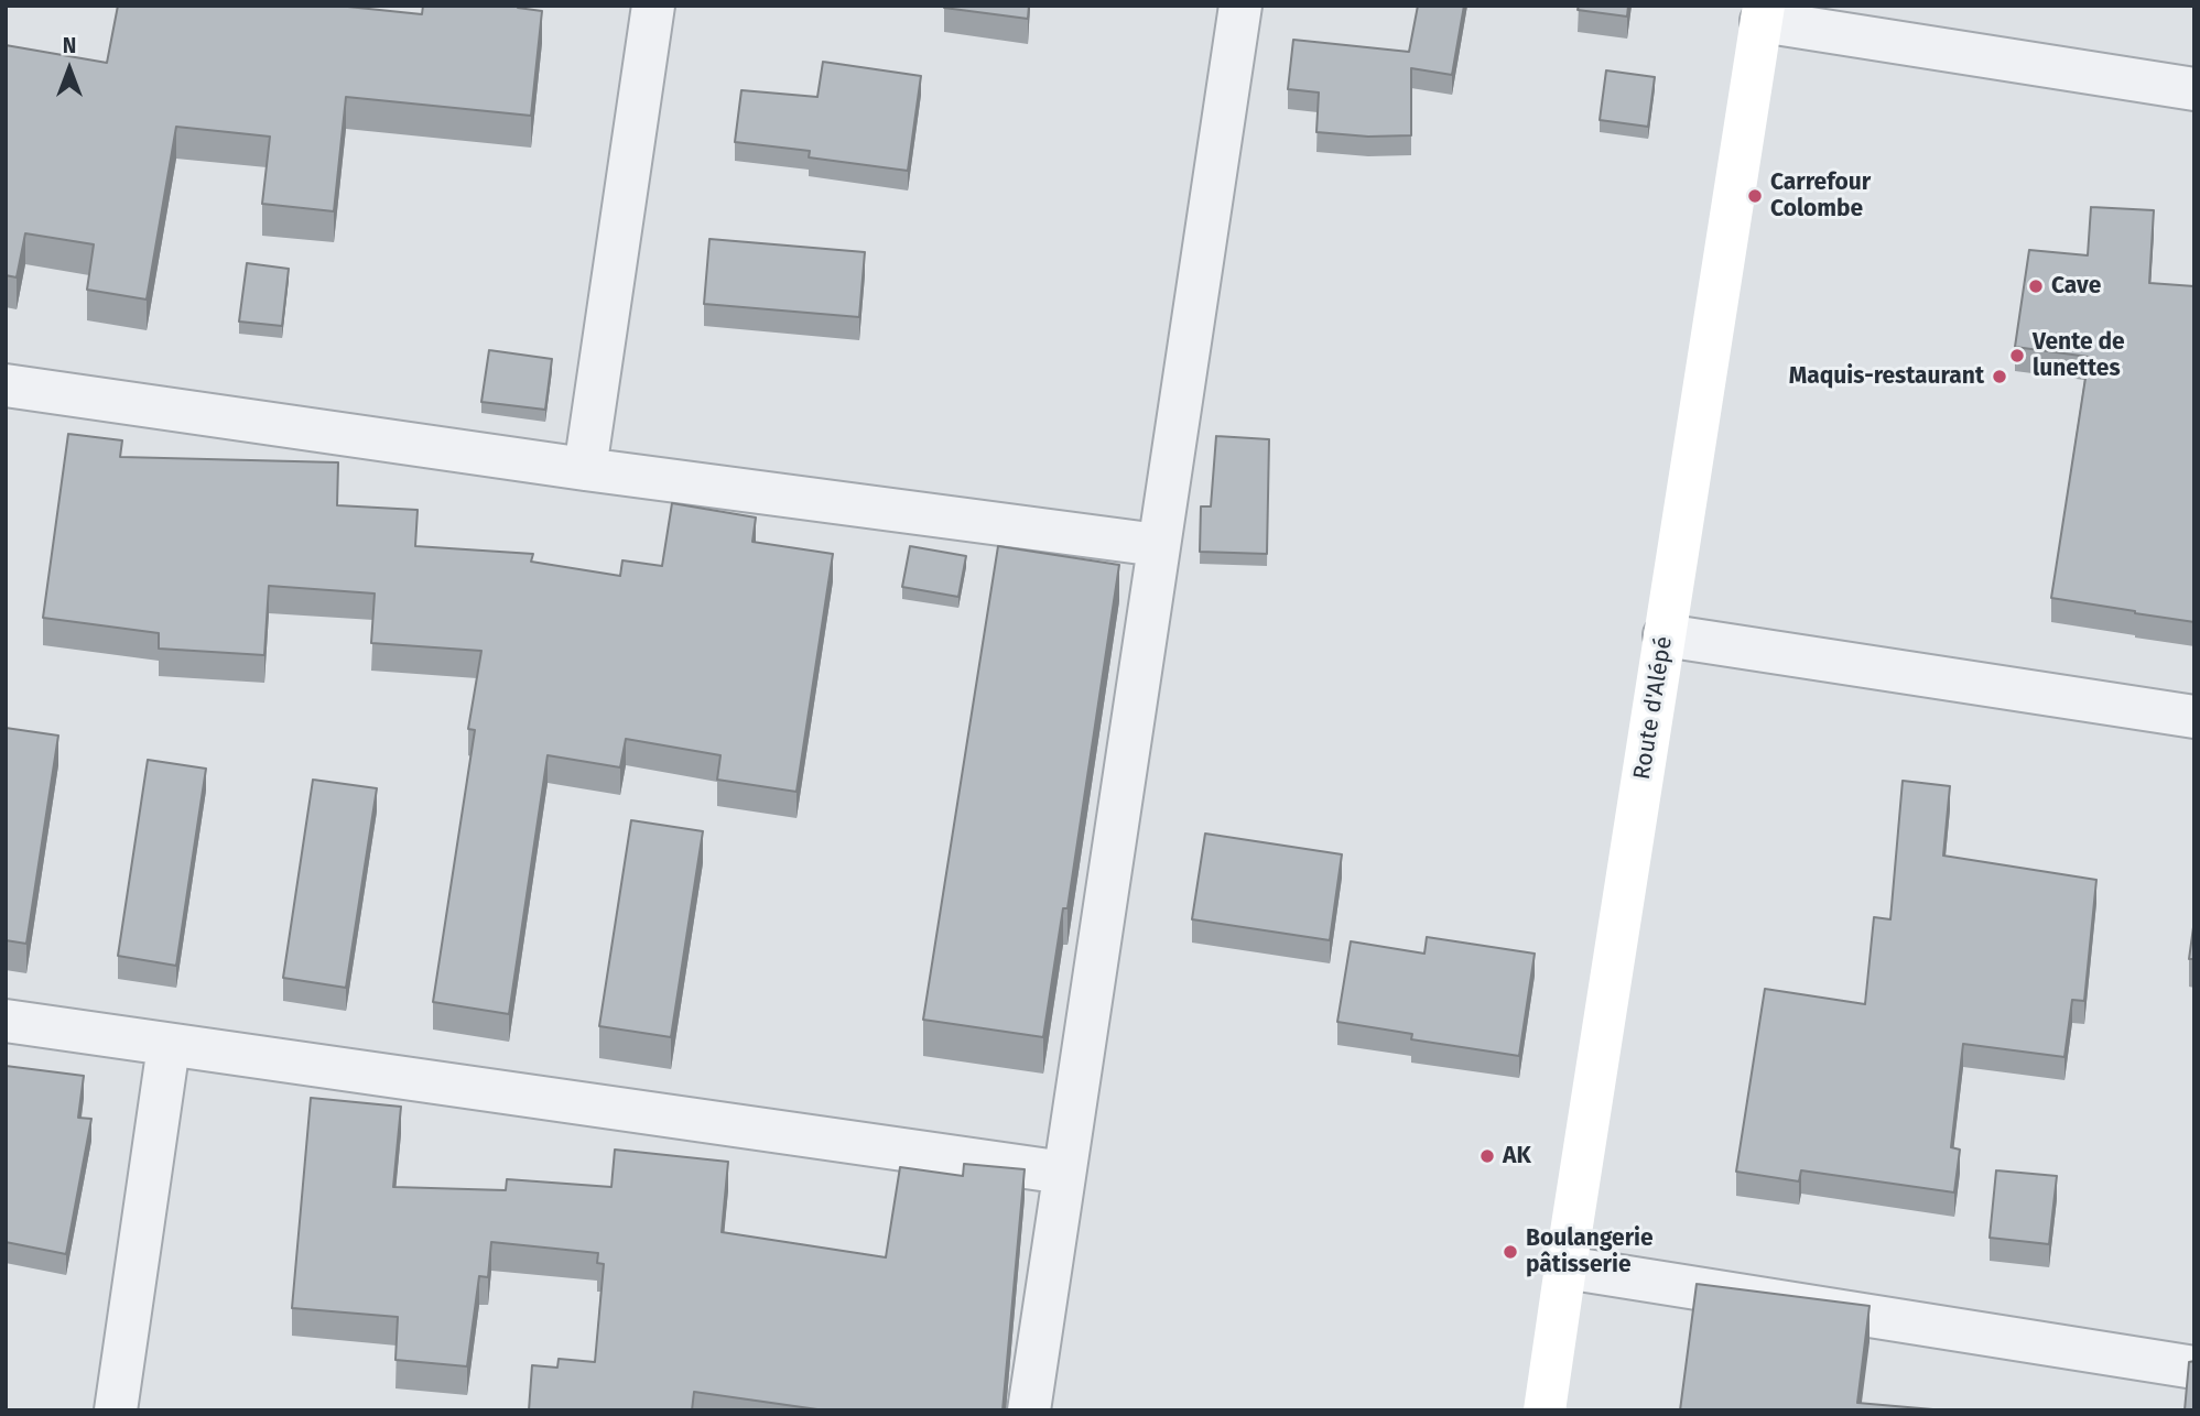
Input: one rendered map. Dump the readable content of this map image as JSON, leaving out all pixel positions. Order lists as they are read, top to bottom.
{
  "streets": {
    "main road": ["Route d'Alépé"]
  },
  "places": [
    "Carrefour Colombe",
    "Cave",
    "Vente de lunettes",
    "Maquis-restaurant",
    "AK",
    "Boulangerie pâtisserie"
  ],
  "north": "top"
}
